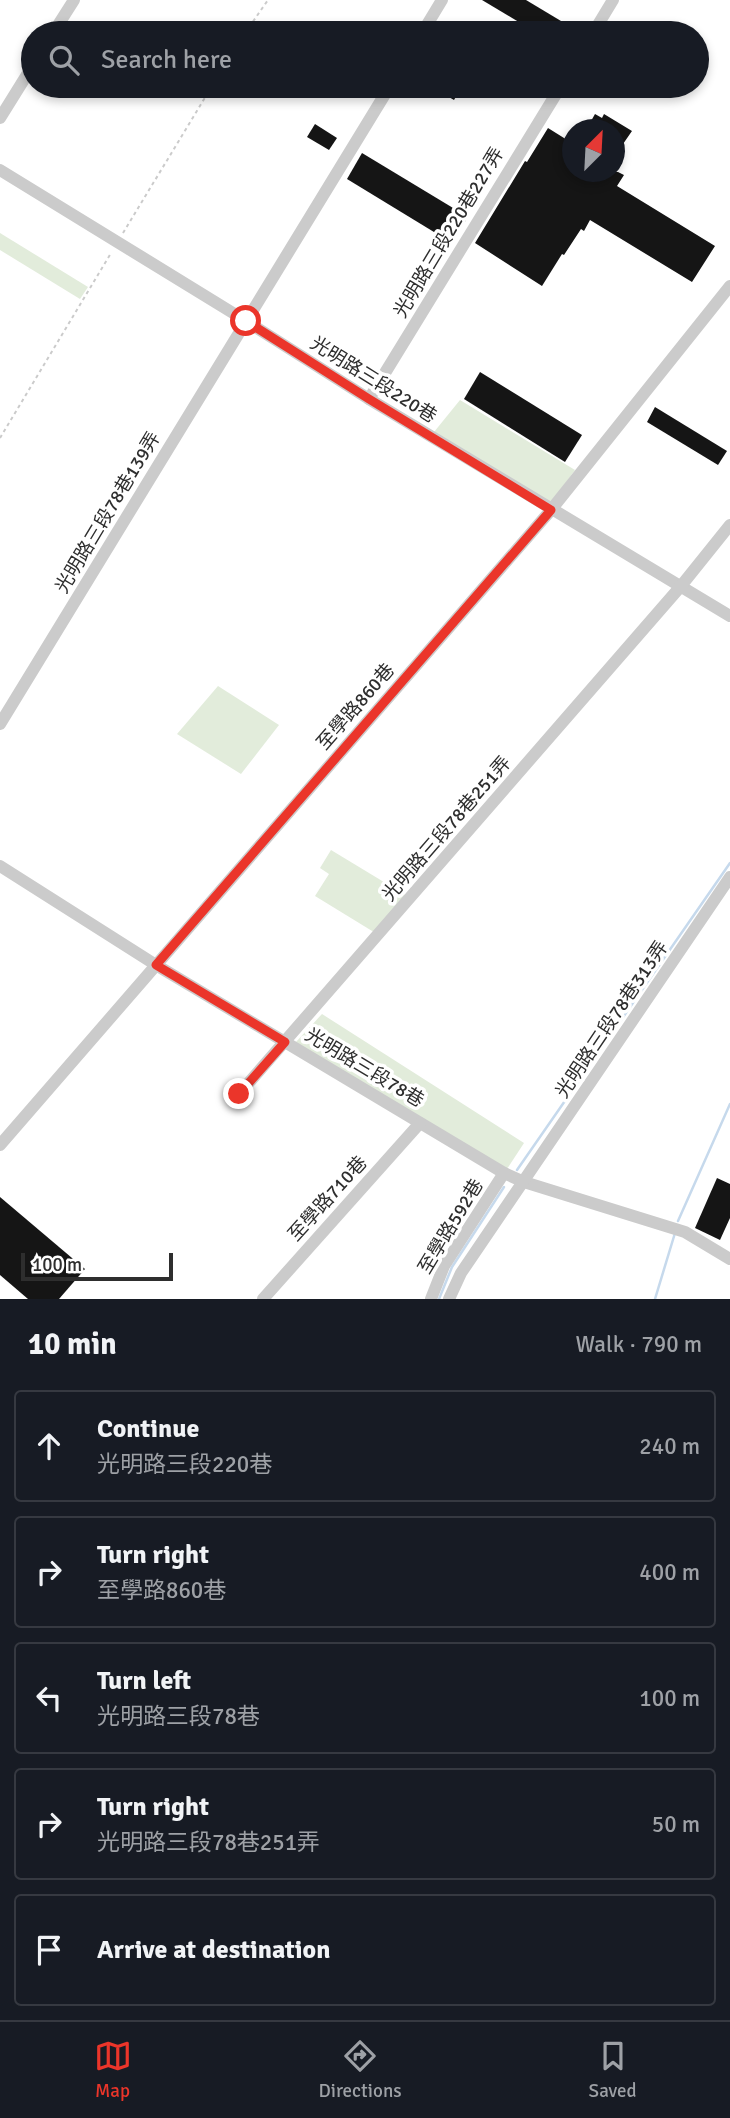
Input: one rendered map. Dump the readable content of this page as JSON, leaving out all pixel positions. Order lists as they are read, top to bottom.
{
  "streets": {
    "street": [
      "光明路三段220巷227弄",
      "光明路三段220巷",
      "光明路三段78巷139弄",
      "至學路860巷",
      "光明路三段78巷251弄",
      "光明路三段78巷313弄",
      "光明路三段78巷",
      "至學路710巷",
      "至學路592巷"
    ]
  },
  "crossings": [
    ["光明路三段220巷227弄", "光明路三段220巷"],
    ["光明路三段220巷", "光明路三段78巷139弄"],
    ["光明路三段220巷", "至學路860巷"],
    ["光明路三段220巷", "光明路三段78巷251弄"],
    ["至學路860巷", "光明路三段78巷"],
    ["光明路三段78巷251弄", "光明路三段78巷"],
    ["光明路三段78巷313弄", "光明路三段78巷"],
    ["光明路三段78巷", "至學路710巷"],
    ["光明路三段78巷", "至學路592巷"]
  ],
  "scale_bar": "100 m",
  "north": "top right",
  "page": {
    "search": "Search here",
    "scale": "100 m",
    "heading": ["10 min", "Walk · 790 m"],
    "list": [
      ["Continue", "光明路三段220巷", "240 m"],
      ["Turn right", "至學路860巷", "400 m"],
      ["Turn left", "光明路三段78巷", "100 m"],
      ["Turn right", "光明路三段78巷251弄", "50 m"],
      "Arrive at destination"
    ],
    "nav": ["Map", "Directions", "Saved"]
  }
}
